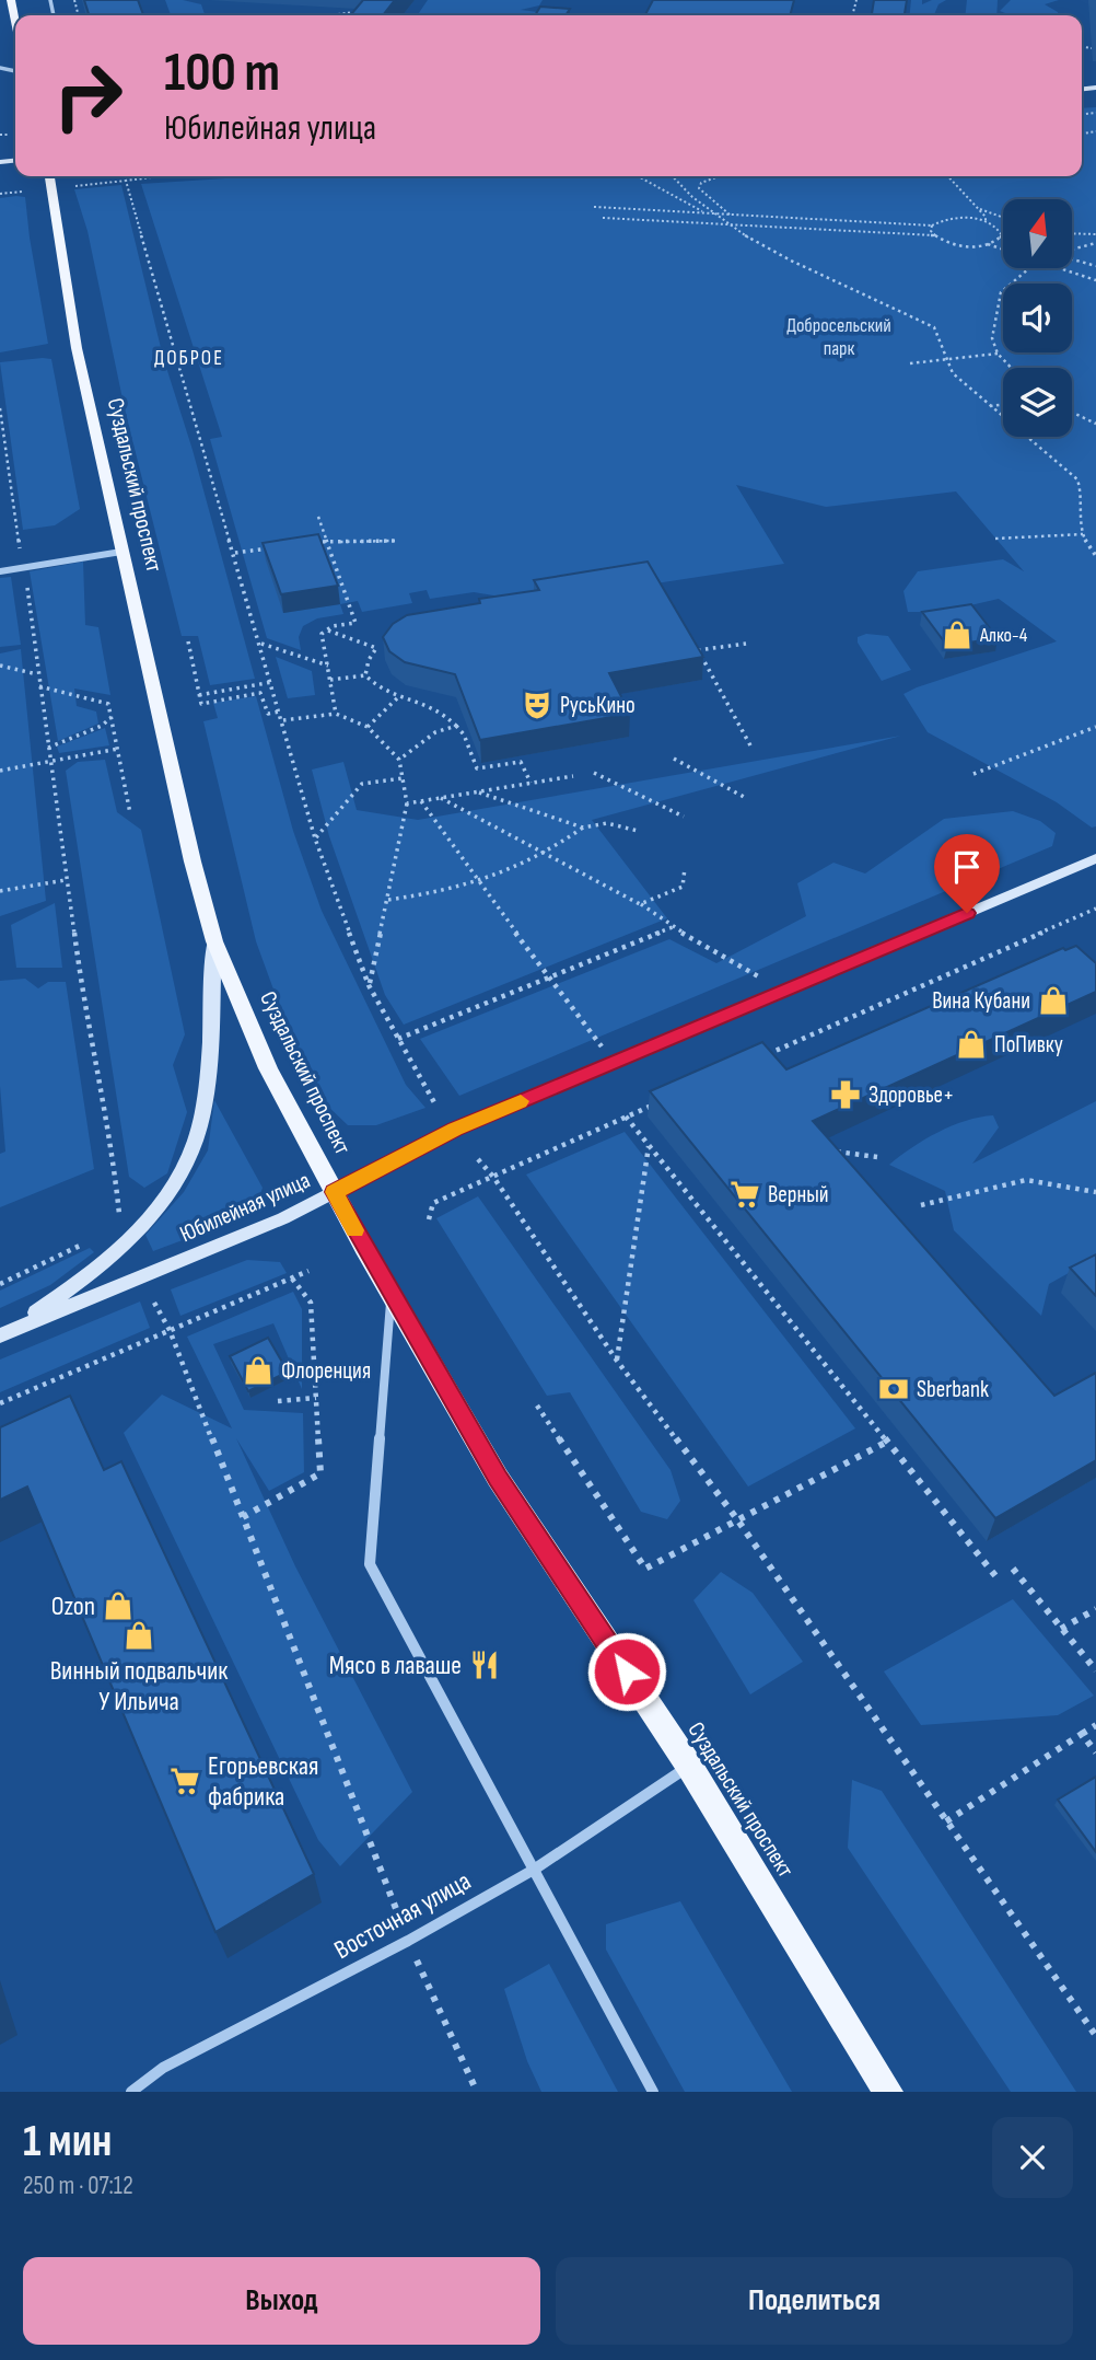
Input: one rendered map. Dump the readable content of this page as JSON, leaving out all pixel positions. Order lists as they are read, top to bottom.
{
  "streets": {
    "main road": ["Суздальский проспект"],
    "street": ["Юбилейная улица", "Восточная улица"]
  },
  "crossings": [
    ["Суздальский проспект", "Юбилейная улица"],
    ["Суздальский проспект", "Восточная улица"]
  ],
  "districts": ["ДОБРОЕ"],
  "parks": ["Добросельский парк"],
  "places": {
    "shop": [
      "Алко-4",
      "Вина Кубани",
      "ПоПивку",
      "Флоренция",
      "Ozon",
      "Винный подвальчик У Ильича"
    ],
    "theatre": ["РусьКино"],
    "pharmacy": ["Здоровье+"],
    "supermarket": ["Верный", "Егорьевская фабрика"],
    "bank": ["Sberbank"],
    "restaurant": ["Мясо в лаваше"]
  },
  "north": "top",
  "page": {
    "turn": ["100 m", "Юбилейная улица"],
    "heading": ["1 мин", "250 m · 07:12"],
    "buttons": ["Выход", "Поделиться"]
  }
}
